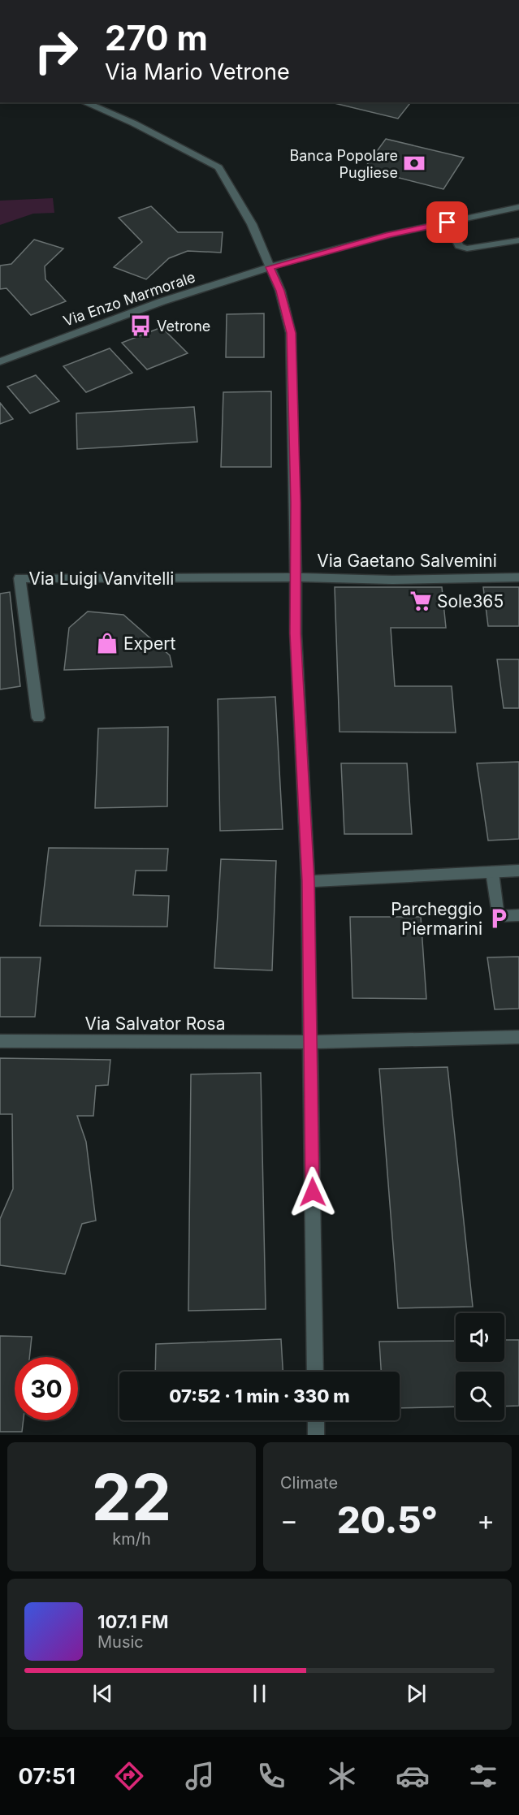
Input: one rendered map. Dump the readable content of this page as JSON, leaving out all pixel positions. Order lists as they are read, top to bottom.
{
  "streets": {
    "street": [
      "Via Enzo Marmorale",
      "Via Gaetano Salvemini",
      "Via Luigi Vanvitelli",
      "Via Salvator Rosa"
    ]
  },
  "crossings": [
    ["Via Gaetano Salvemini", "Via Luigi Vanvitelli"]
  ],
  "places": {
    "bank": ["Banca Popolare Pugliese"],
    "bus stop": ["Vetrone"],
    "supermarket": ["Sole365"],
    "shop": ["Expert"],
    "parking": ["Parcheggio Piermarini"]
  },
  "page": {
    "turn": ["270 m", "Via Mario Vetrone"],
    "limit": "30",
    "trip": "07:52 · 1 min · 330 m",
    "tile": [
      ["22", "km/h"],
      "Climate"
    ],
    "heat": ["−", "20.5°", "+"],
    "song": ["107.1 FM", "Music"],
    "tabs": "07:51"
  }
}
